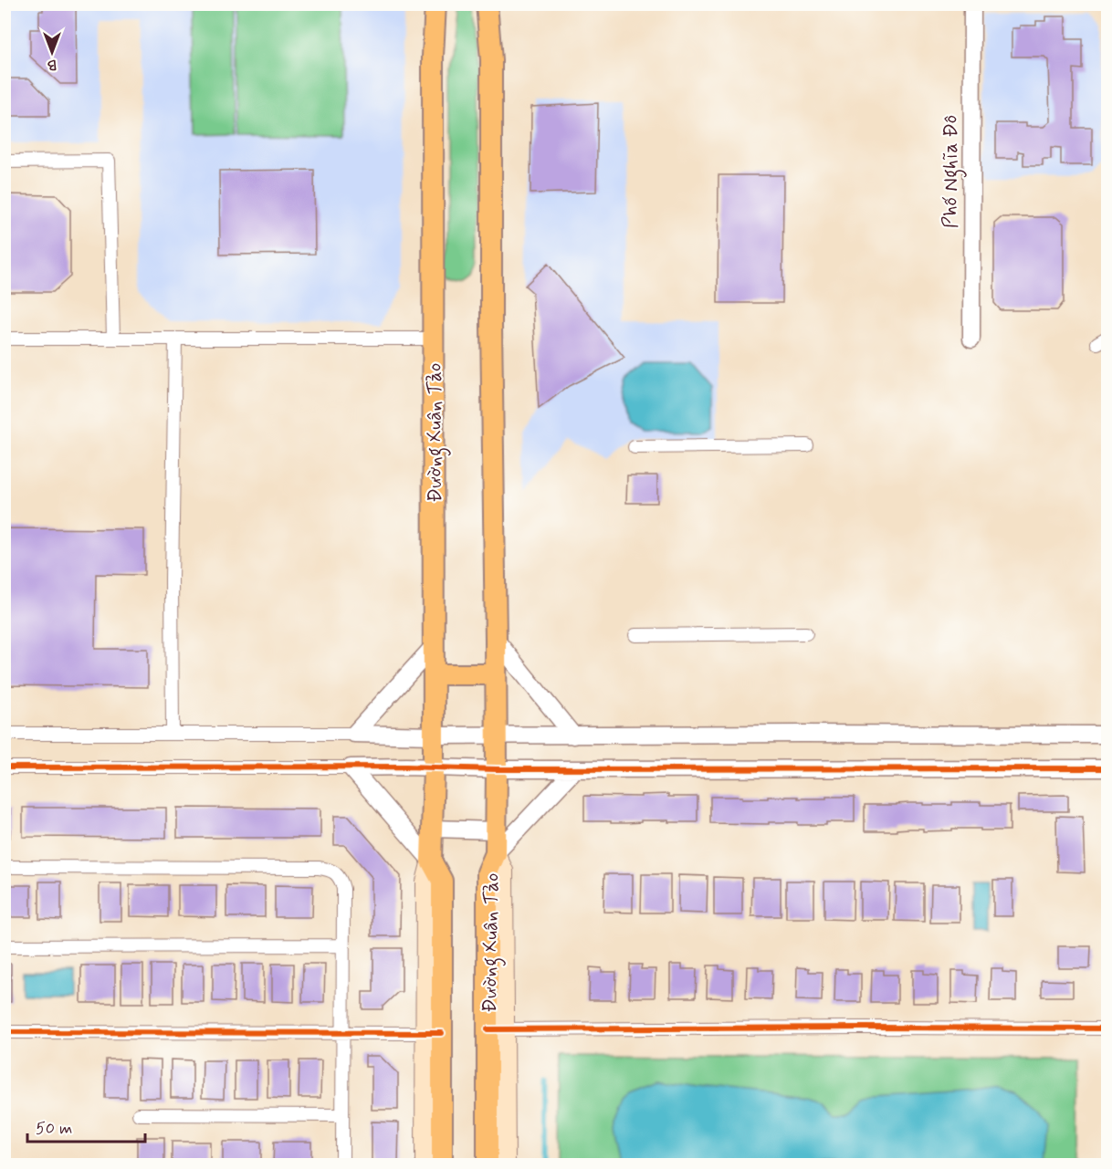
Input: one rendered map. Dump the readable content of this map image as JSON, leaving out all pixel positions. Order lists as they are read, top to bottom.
{
  "streets": {
    "main road": ["Đường Xuân Tảo"],
    "street": ["Phố Nghĩa Đô"]
  },
  "scale_bar": "50 m",
  "north": "bottom"
}
